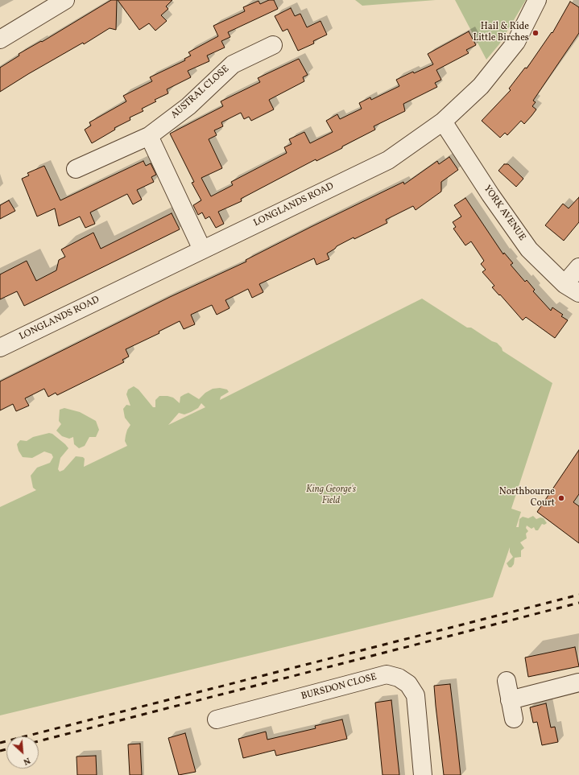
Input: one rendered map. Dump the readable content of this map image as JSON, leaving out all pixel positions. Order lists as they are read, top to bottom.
{
  "streets": {
    "street": [
      "AUSTRAL CLOSE",
      "LONGLANDS ROAD",
      "YORK AVENUE",
      "BURSDON CLOSE"
    ]
  },
  "crossings": [
    ["LONGLANDS ROAD", "YORK AVENUE"]
  ],
  "parks": ["King George's Field"],
  "places": ["Hail & Ride Little Birches", "Northbourne Court"],
  "north": "bottom right"
}
